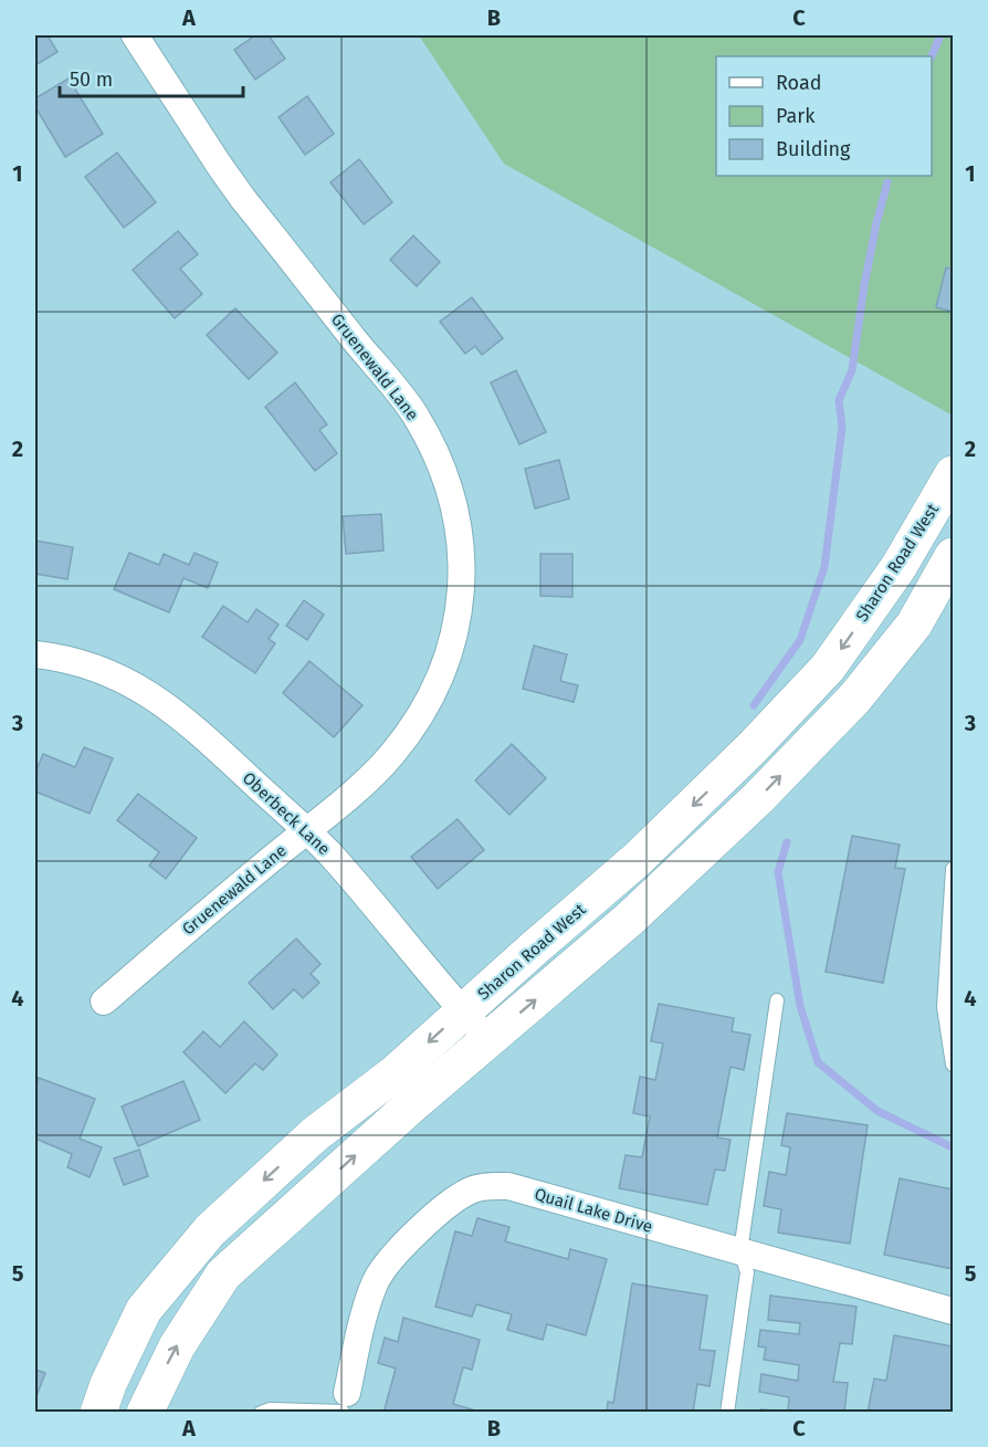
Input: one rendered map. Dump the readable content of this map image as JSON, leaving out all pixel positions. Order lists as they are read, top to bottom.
{
  "streets": {
    "main road": ["Sharon Road West"],
    "street": ["Gruenewald Lane", "Oberbeck Lane", "Quail Lake Drive"]
  },
  "crossings": [
    ["Gruenewald Lane", "Oberbeck Lane"],
    ["Sharon Road West", "Oberbeck Lane"]
  ],
  "legend": ["Road", "Park", "Building"],
  "scale_bar": "50 m",
  "grid": {
    "columns": ["A", "B", "C"],
    "rows": [
      "1",
      "2",
      "3",
      "4",
      "5"
    ]
  }
}
